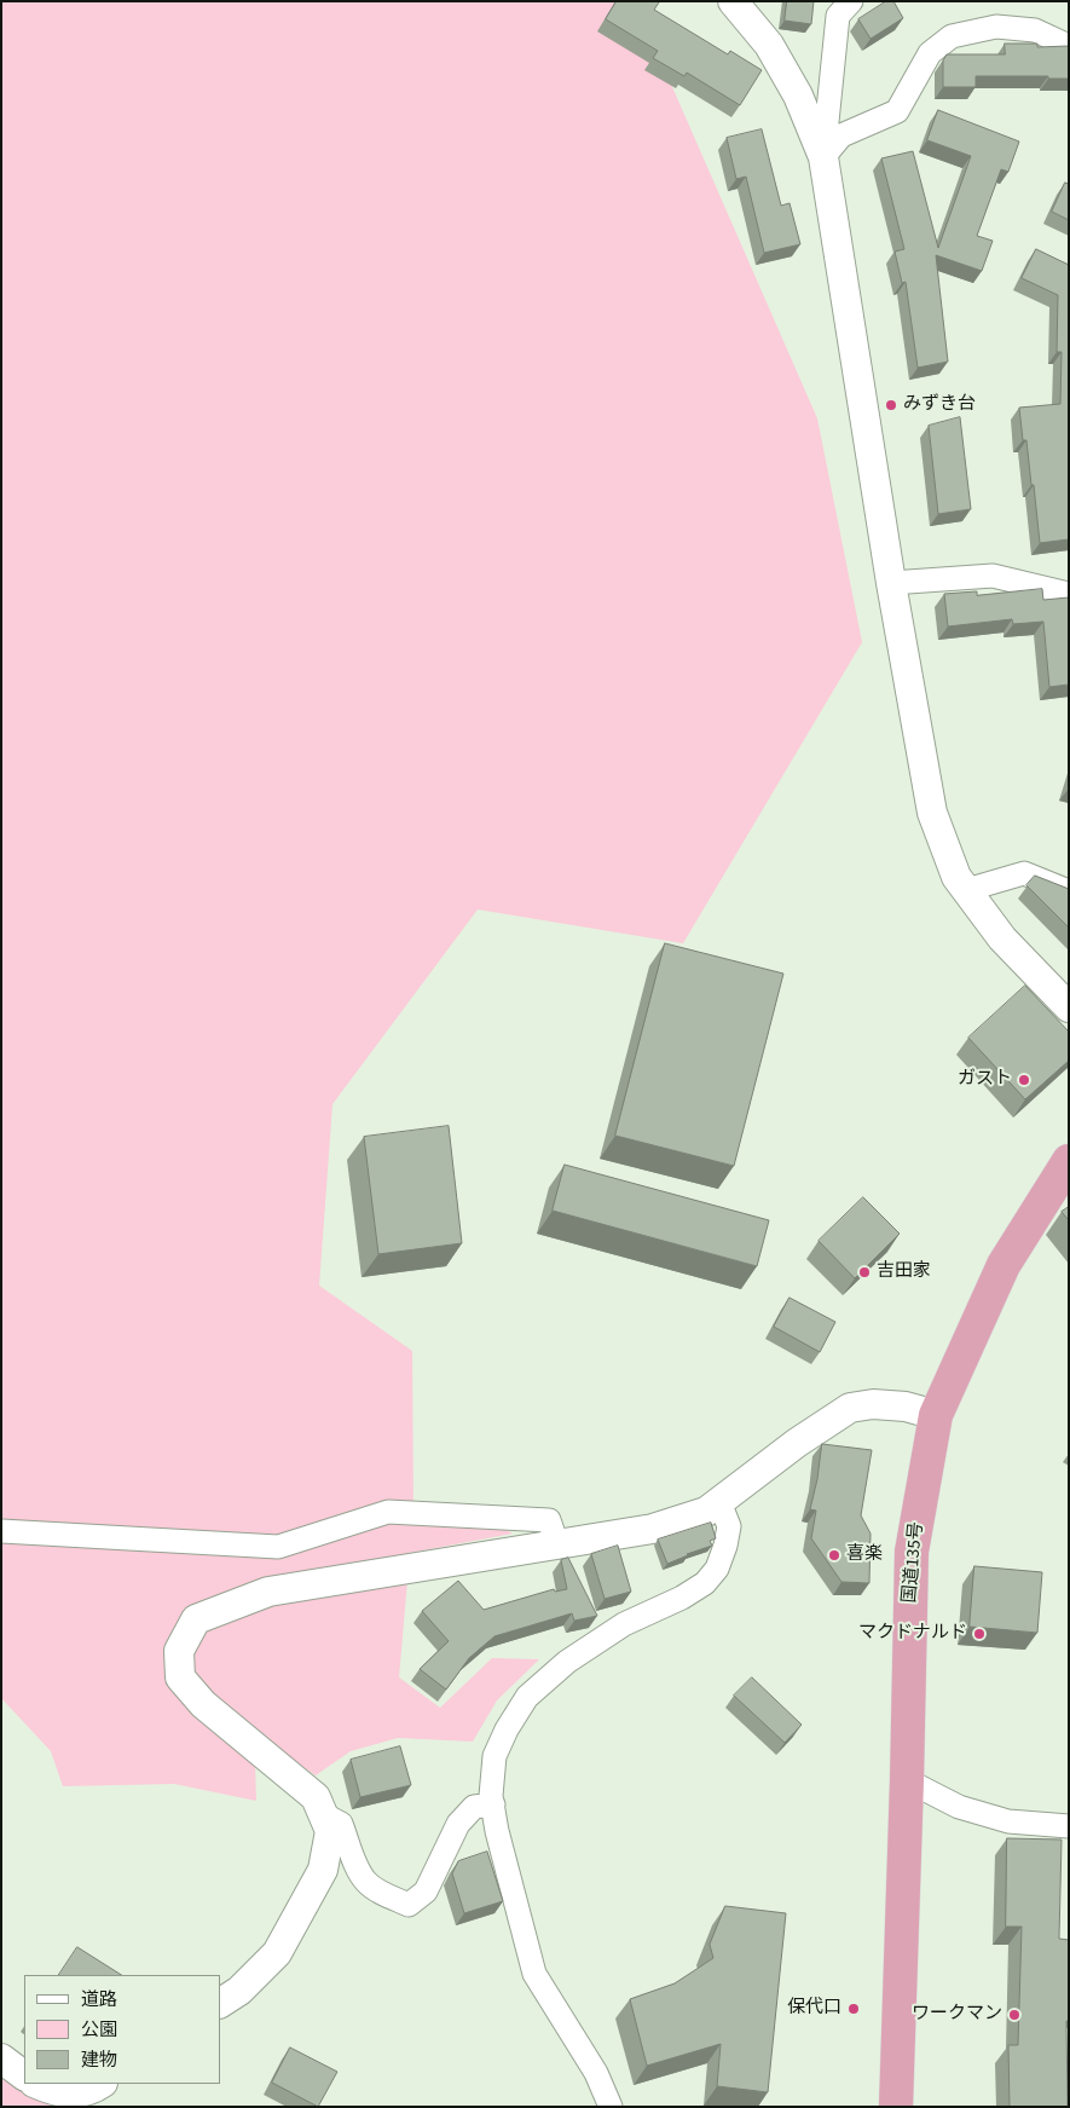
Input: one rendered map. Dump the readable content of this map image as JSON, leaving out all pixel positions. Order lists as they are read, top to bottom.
{
  "streets": {
    "highway": ["国道135号"]
  },
  "places": [
    "みずき台",
    "ガスト",
    "吉田家",
    "喜楽",
    "マクドナルド",
    "保代口",
    "ワークマン"
  ],
  "legend": ["道路", "公園", "建物"]
}
